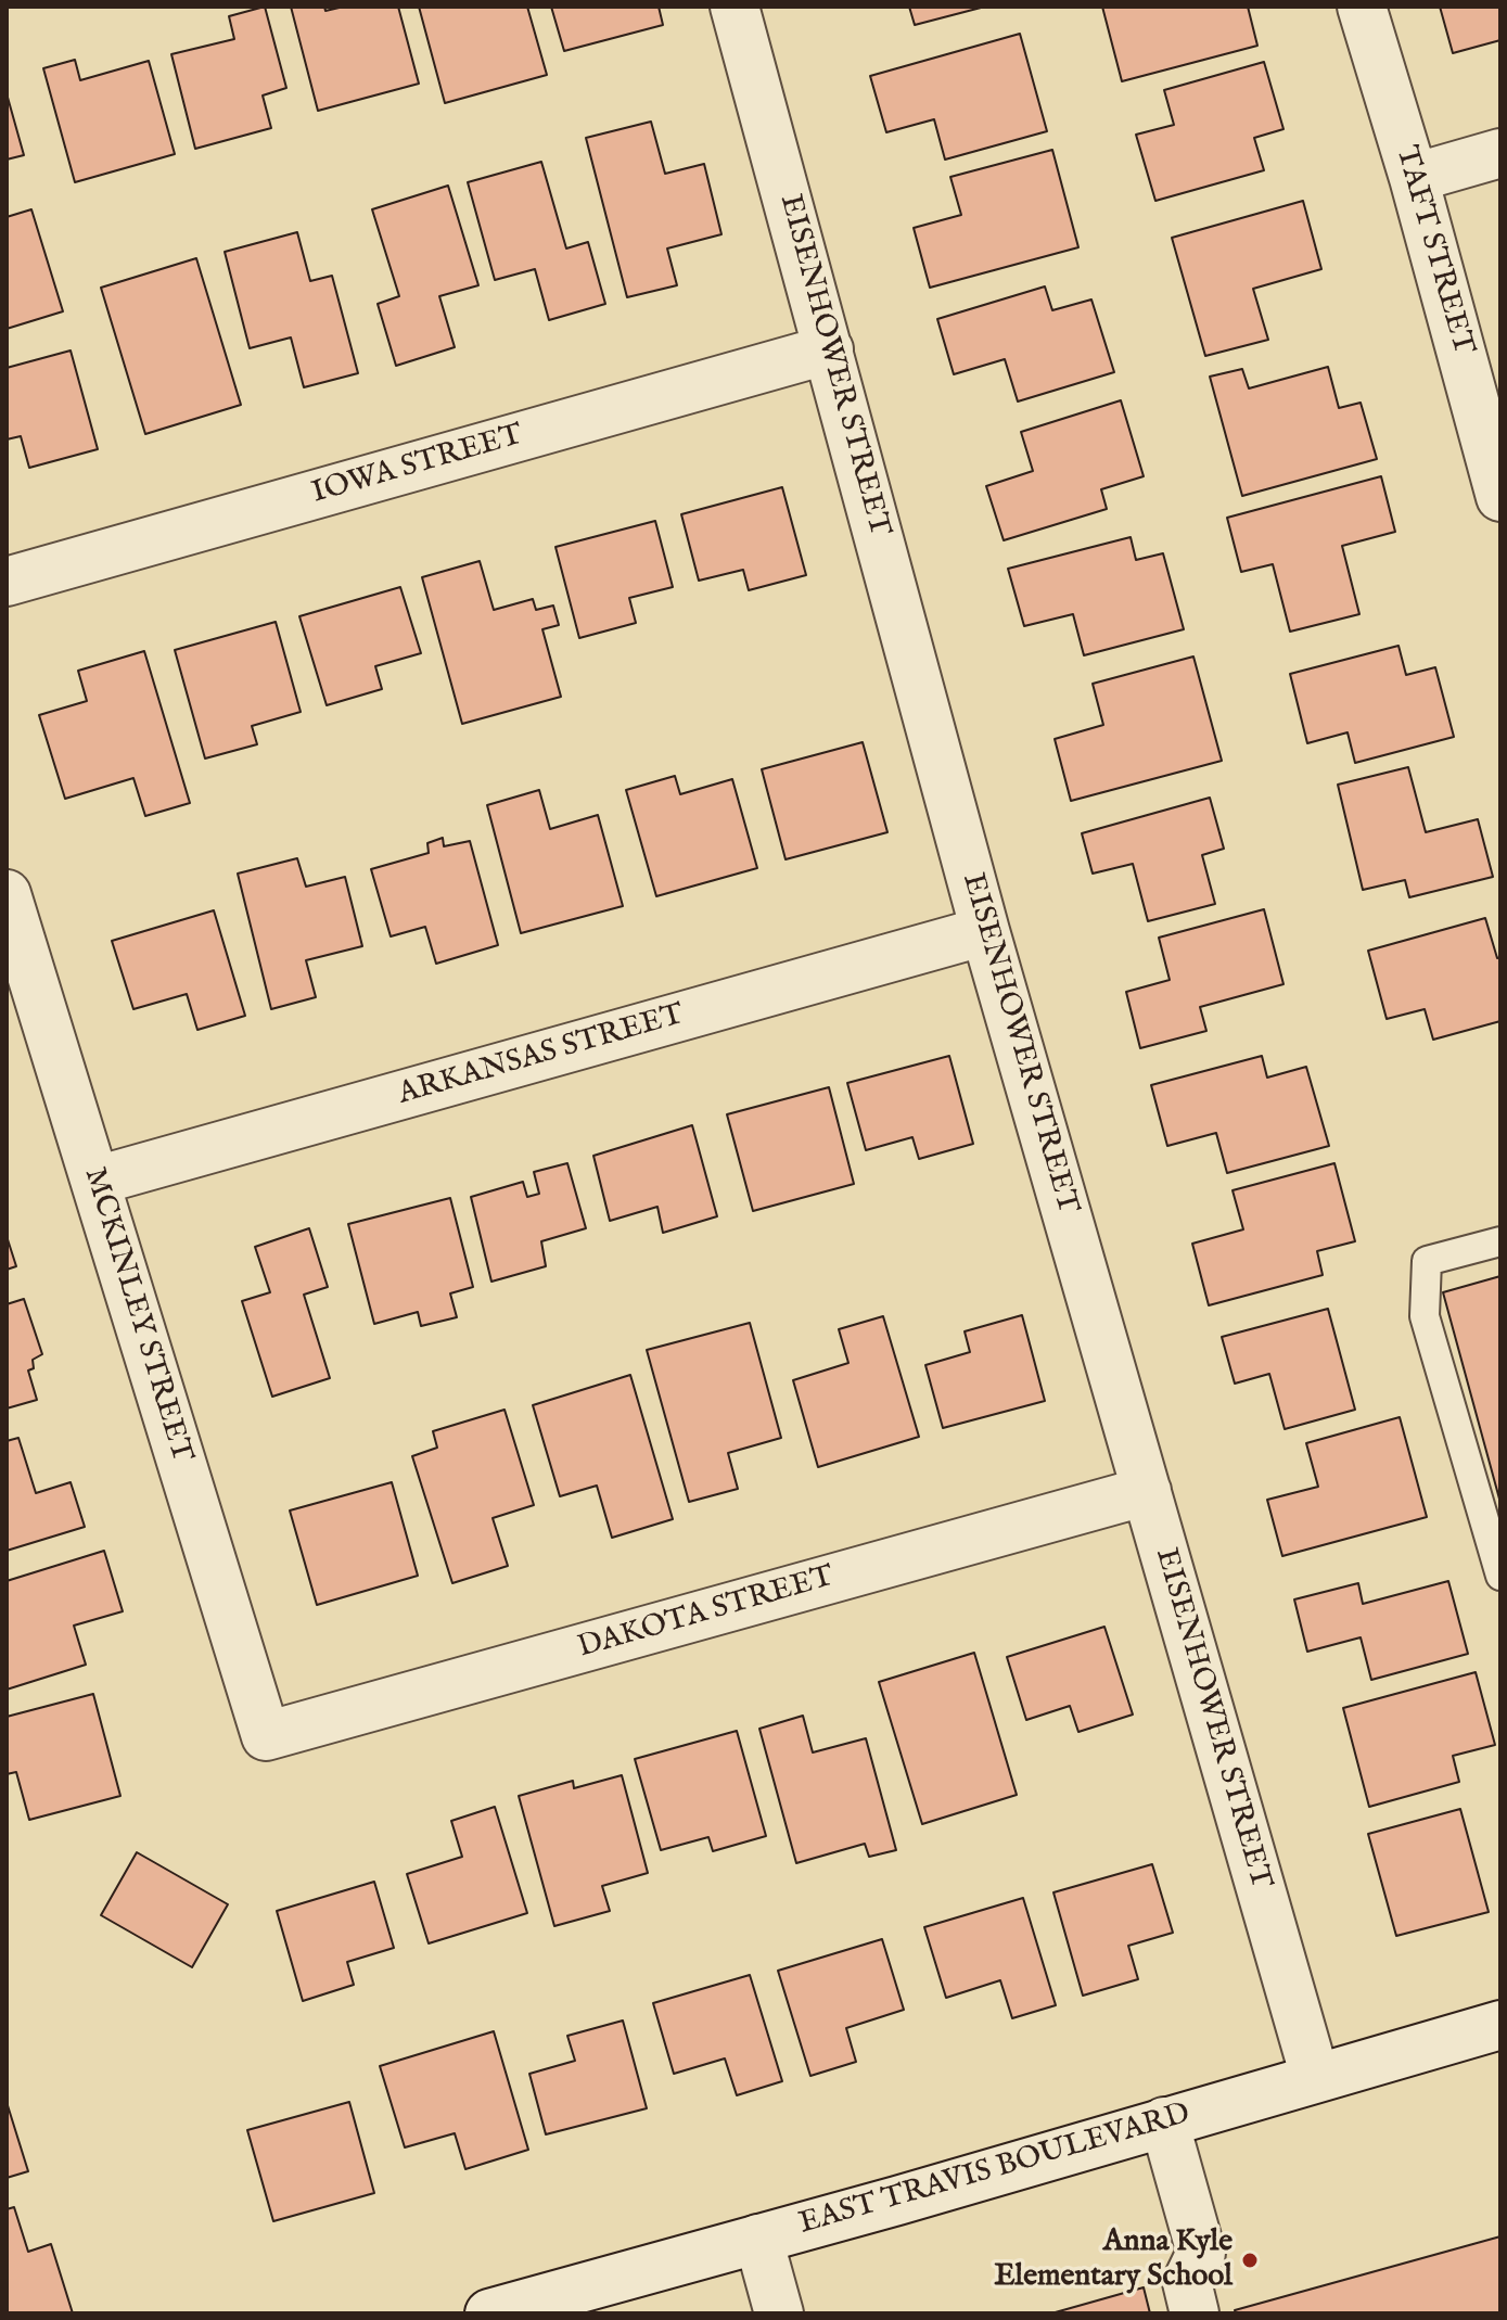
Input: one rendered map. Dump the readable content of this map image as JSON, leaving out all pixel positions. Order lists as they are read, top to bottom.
{
  "streets": {
    "street": [
      "TAFT STREET",
      "EISENHOWER STREET",
      "IOWA STREET",
      "ARKANSAS STREET",
      "MCKINLEY STREET",
      "DAKOTA STREET",
      "EAST TRAVIS BOULEVARD"
    ]
  },
  "crossings": [
    ["EISENHOWER STREET", "IOWA STREET"],
    ["EISENHOWER STREET", "ARKANSAS STREET"],
    ["EISENHOWER STREET", "DAKOTA STREET"],
    ["EISENHOWER STREET", "EAST TRAVIS BOULEVARD"],
    ["ARKANSAS STREET", "MCKINLEY STREET"],
    ["MCKINLEY STREET", "DAKOTA STREET"]
  ],
  "places": ["Anna Kyle Elementary School"]
}
